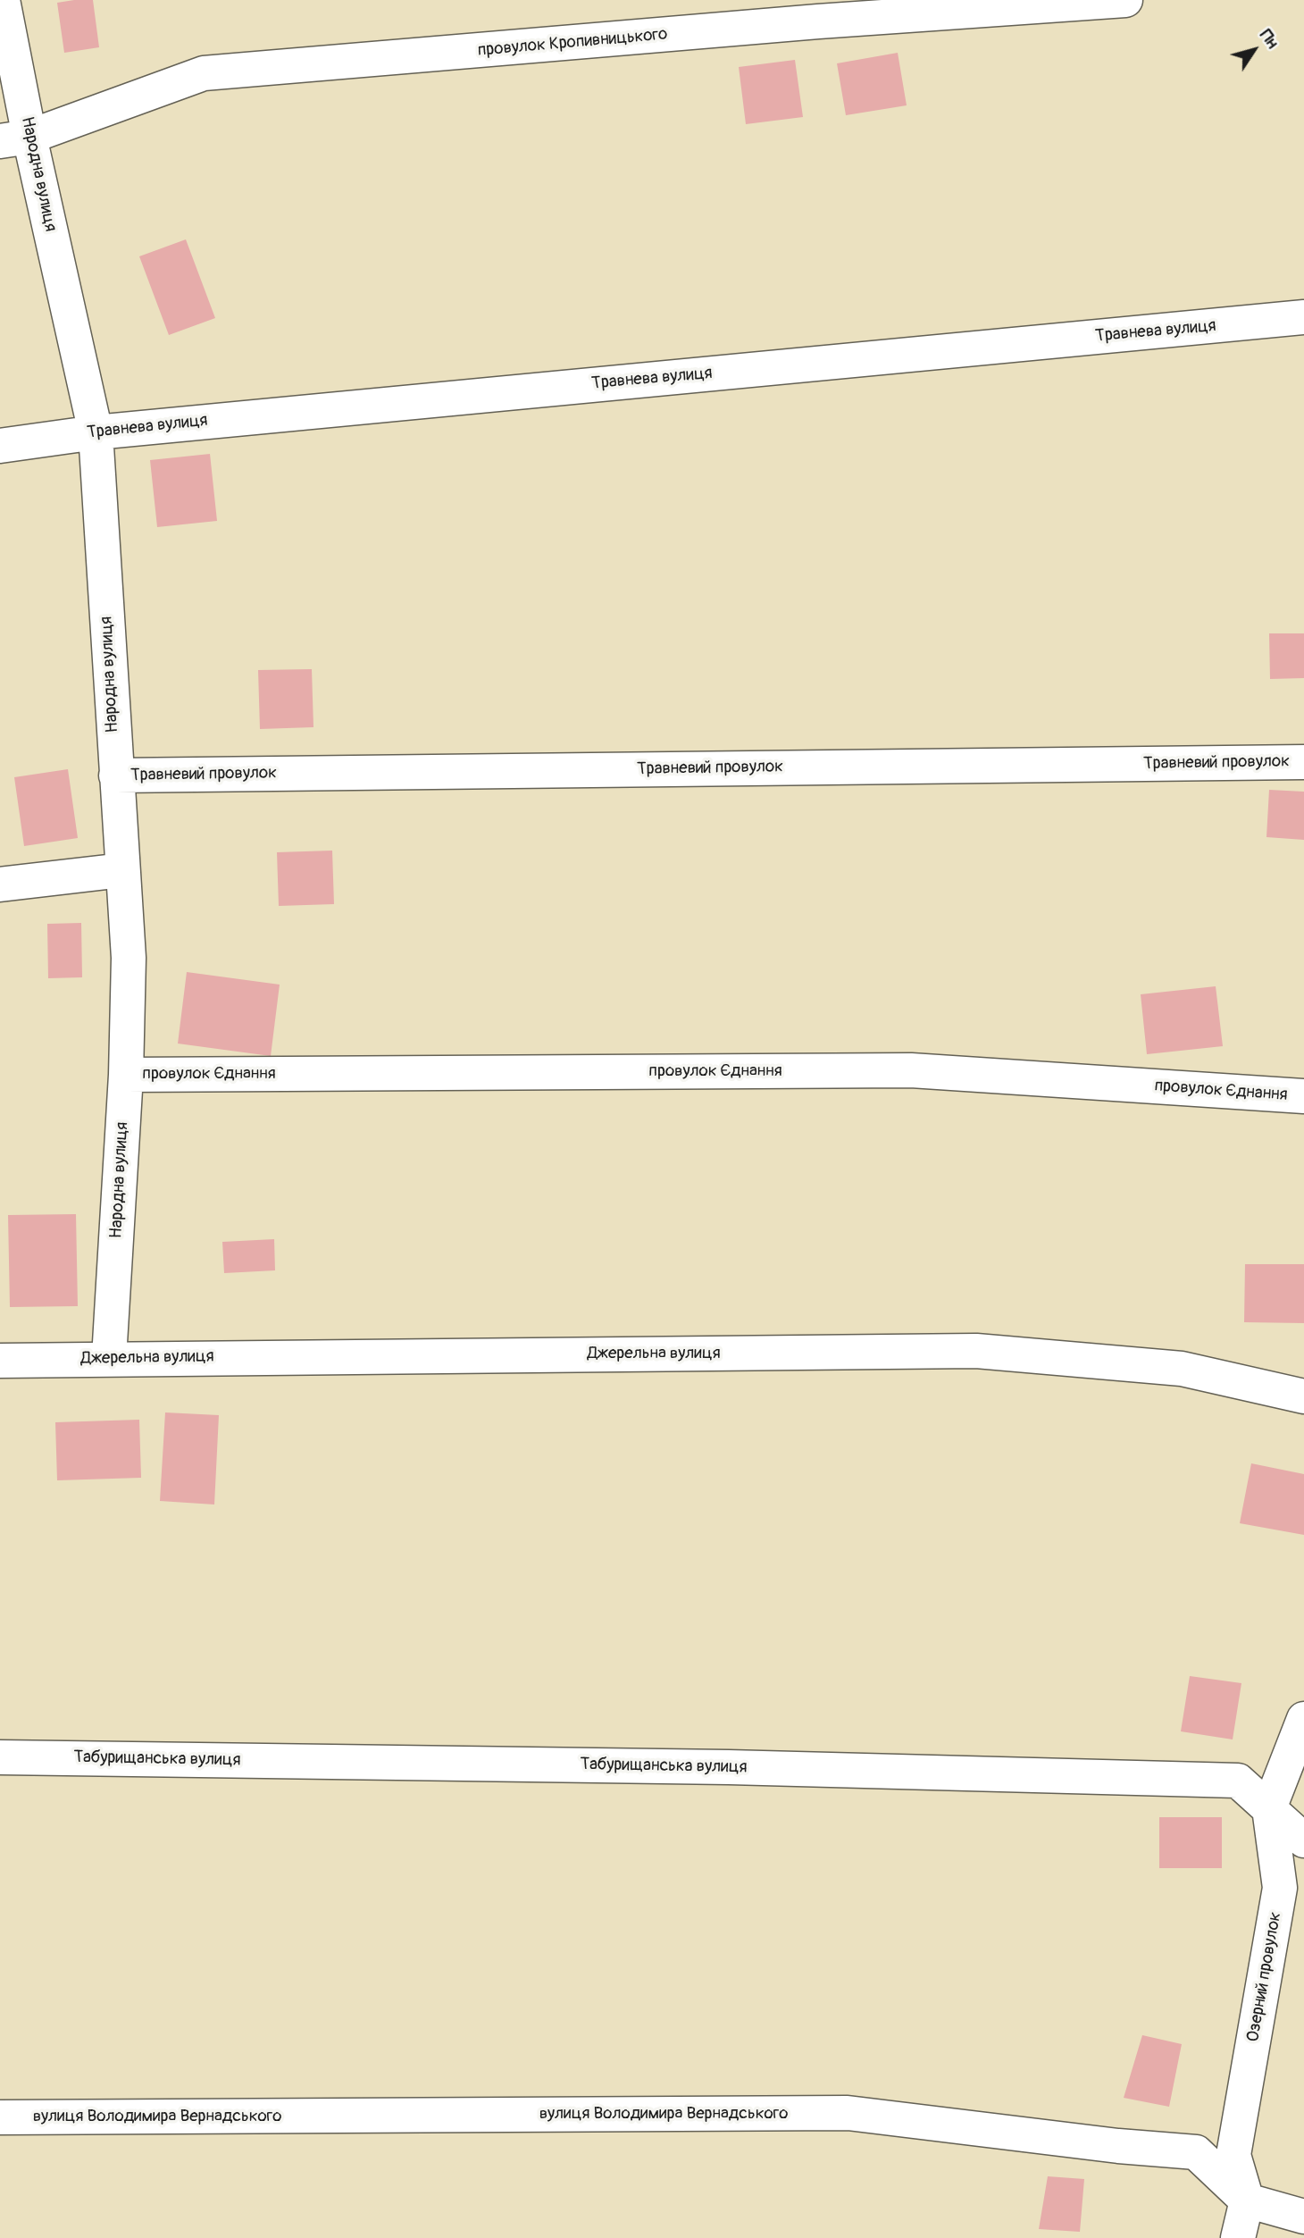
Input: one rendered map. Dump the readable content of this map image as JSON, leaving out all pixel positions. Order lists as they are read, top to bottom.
{
  "streets": {
    "street": [
      "провулок Кропивницького",
      "Народна вулиця",
      "Травнева вулиця",
      "Травневий провулок",
      "провулок Єднання",
      "Джерельна вулиця",
      "Табурищанська вулиця",
      "Озерний провулок",
      "вулиця Володимира Вернадського"
    ]
  },
  "crossings": [
    ["провулок Кропивницького", "Народна вулиця"],
    ["Народна вулиця", "Травнева вулиця"],
    ["Народна вулиця", "Травневий провулок"],
    ["Народна вулиця", "провулок Єднання"],
    ["Народна вулиця", "Джерельна вулиця"],
    ["Табурищанська вулиця", "Озерний провулок"],
    ["Озерний провулок", "вулиця Володимира Вернадського"]
  ],
  "north": "top right"
}
